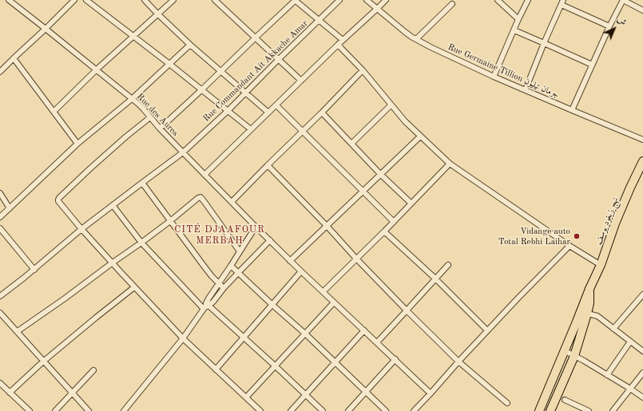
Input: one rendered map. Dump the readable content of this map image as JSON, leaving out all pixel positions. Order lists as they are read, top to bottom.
{
  "streets": {
    "main road": ["نهج زيغود يوسف"],
    "street": ["Rue Commandant Ait Akkache Amar", "Rue Germaine Tillion جرمان تيليون", "Rue des Aures"]
  },
  "crossings": [
    ["Rue Commandant Ait Akkache Amar", "Rue des Aures"]
  ],
  "districts": ["CITÉ DJAAFOUR MERBAH"],
  "places": ["Vidange auto Total Rebhi Laihar"],
  "north": "top right"
}
